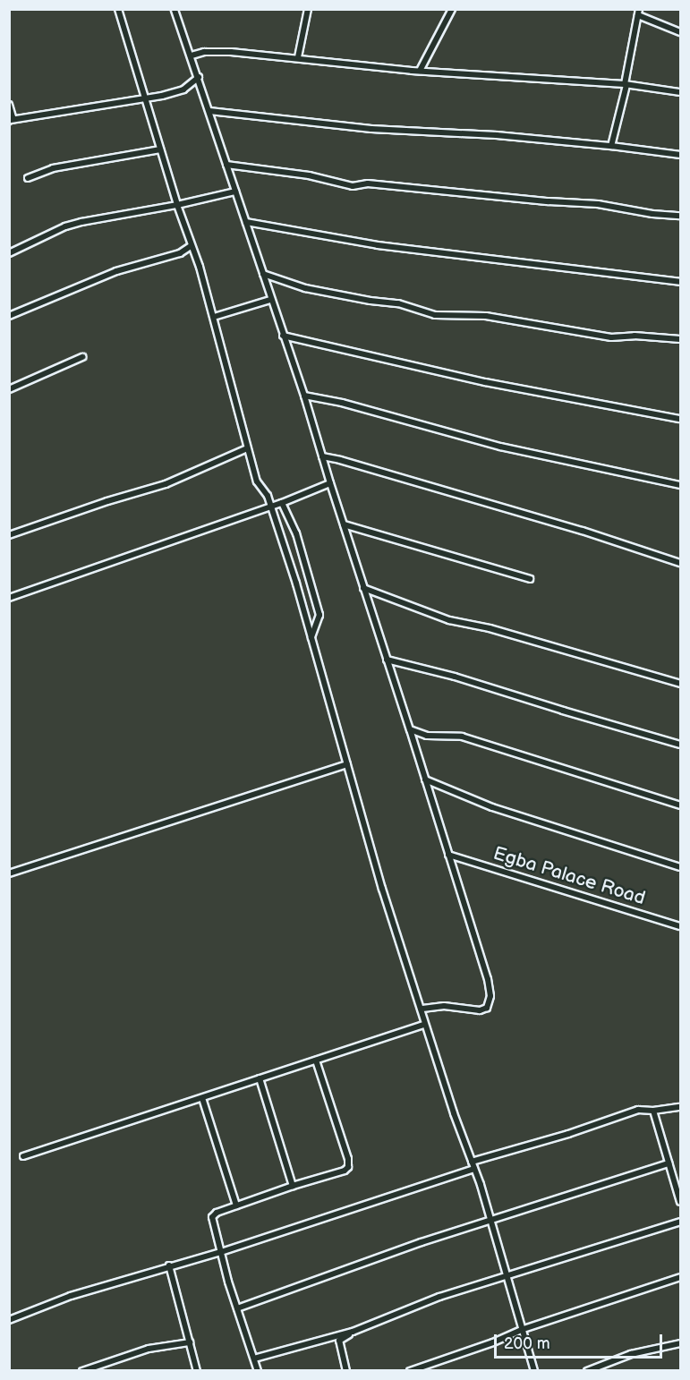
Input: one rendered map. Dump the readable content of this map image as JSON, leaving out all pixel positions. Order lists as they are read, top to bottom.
{
  "streets": {
    "street": ["Egba Palace Road"]
  },
  "scale_bar": "200 m"
}
